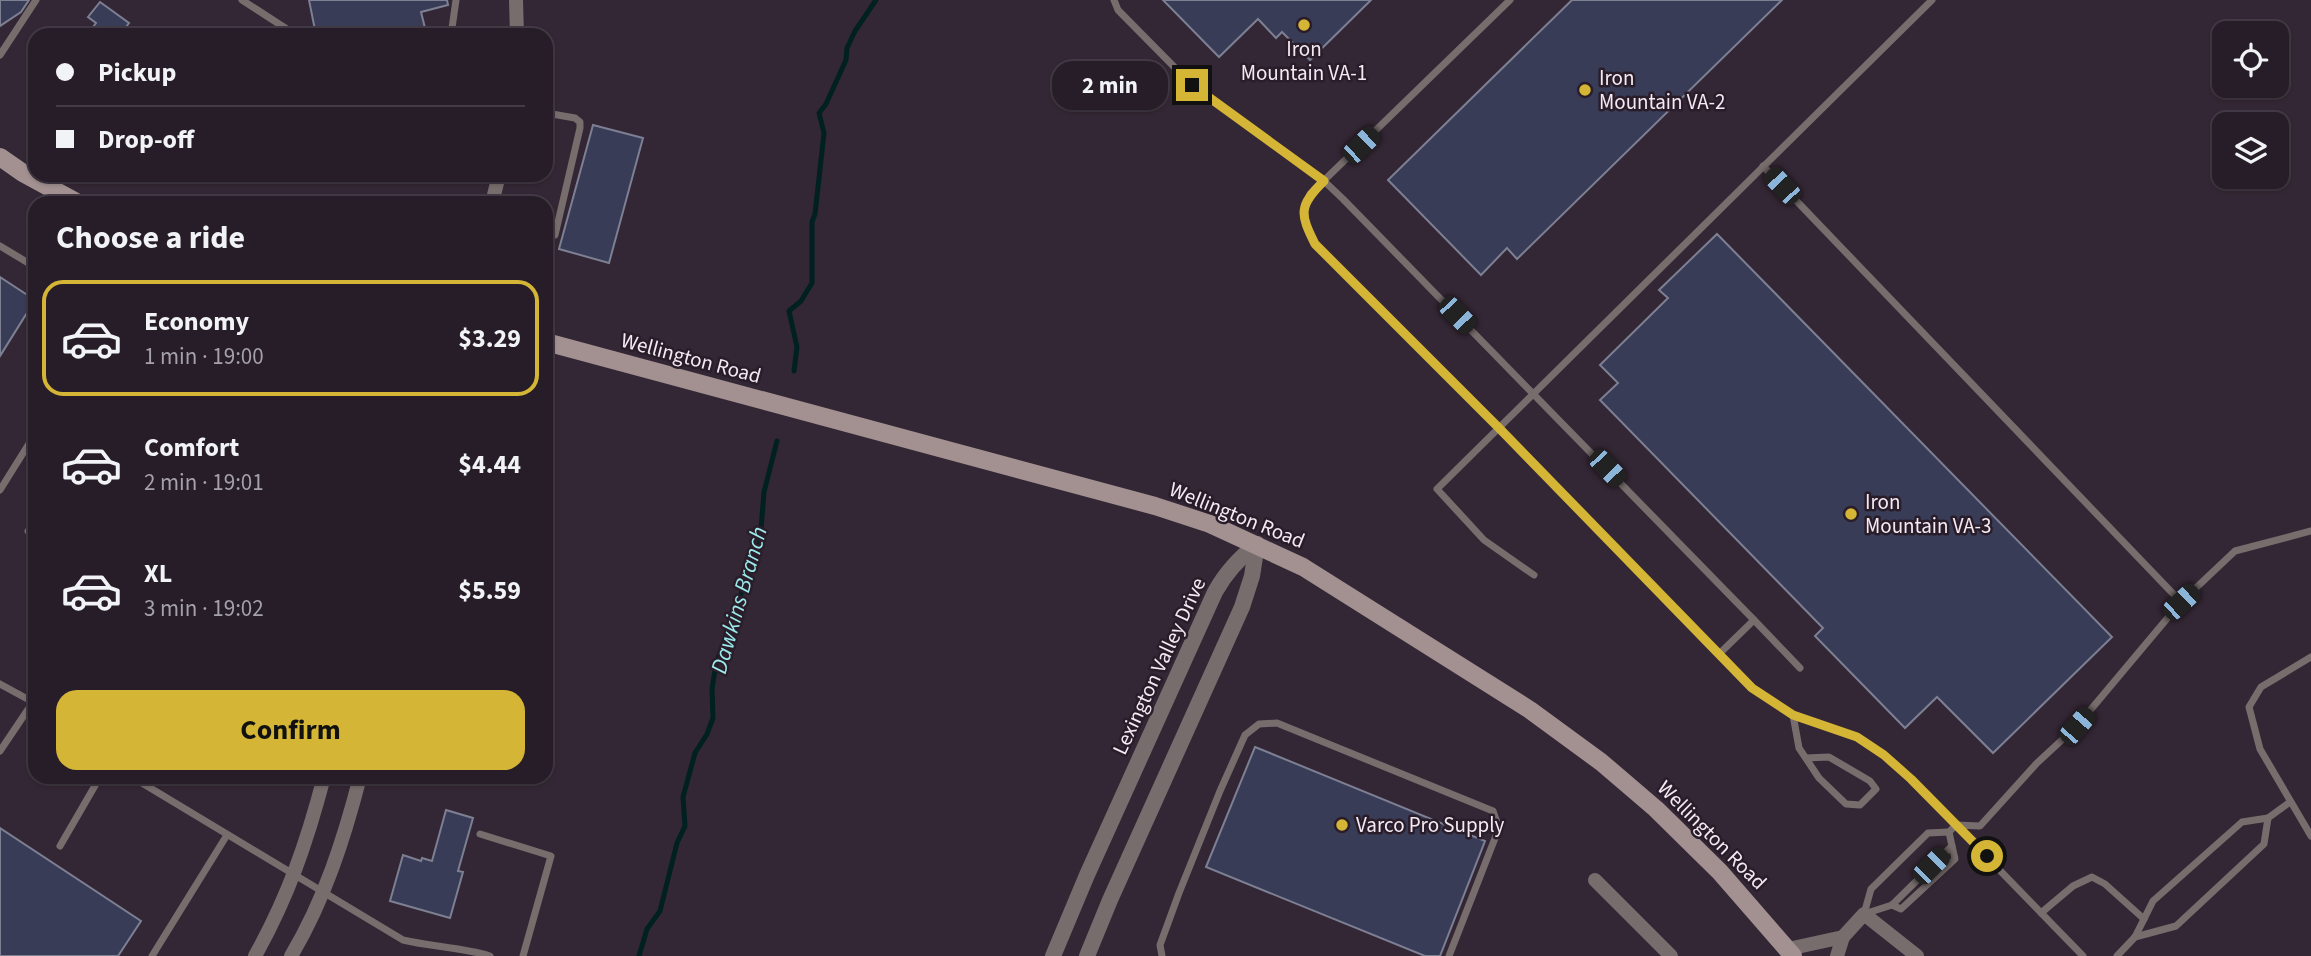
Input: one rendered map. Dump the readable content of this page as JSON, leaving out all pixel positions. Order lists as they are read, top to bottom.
{
  "streets": {
    "main road": ["Wellington Road"],
    "street": ["Lexington Valley Drive"]
  },
  "crossings": [
    ["Wellington Road", "Lexington Valley Drive"]
  ],
  "water": ["Dawkins Branch"],
  "places": [
    "Iron Mountain VA-1",
    "Iron Mountain VA-2",
    "Iron Mountain VA-3",
    "Varco Pro Supply"
  ],
  "page": {
    "banner": ["Pickup", "Drop-off"],
    "bubble": "2 min",
    "heading": "Choose a ride",
    "list": [
      {
        "name": "Economy",
        "note": "1 min · 19:00",
        "value": "$3.29"
      },
      {
        "name": "Comfort",
        "note": "2 min · 19:01",
        "value": "$4.44"
      },
      {
        "name": "XL",
        "note": "3 min · 19:02",
        "value": "$5.59"
      }
    ],
    "buttons": "Confirm"
  }
}
